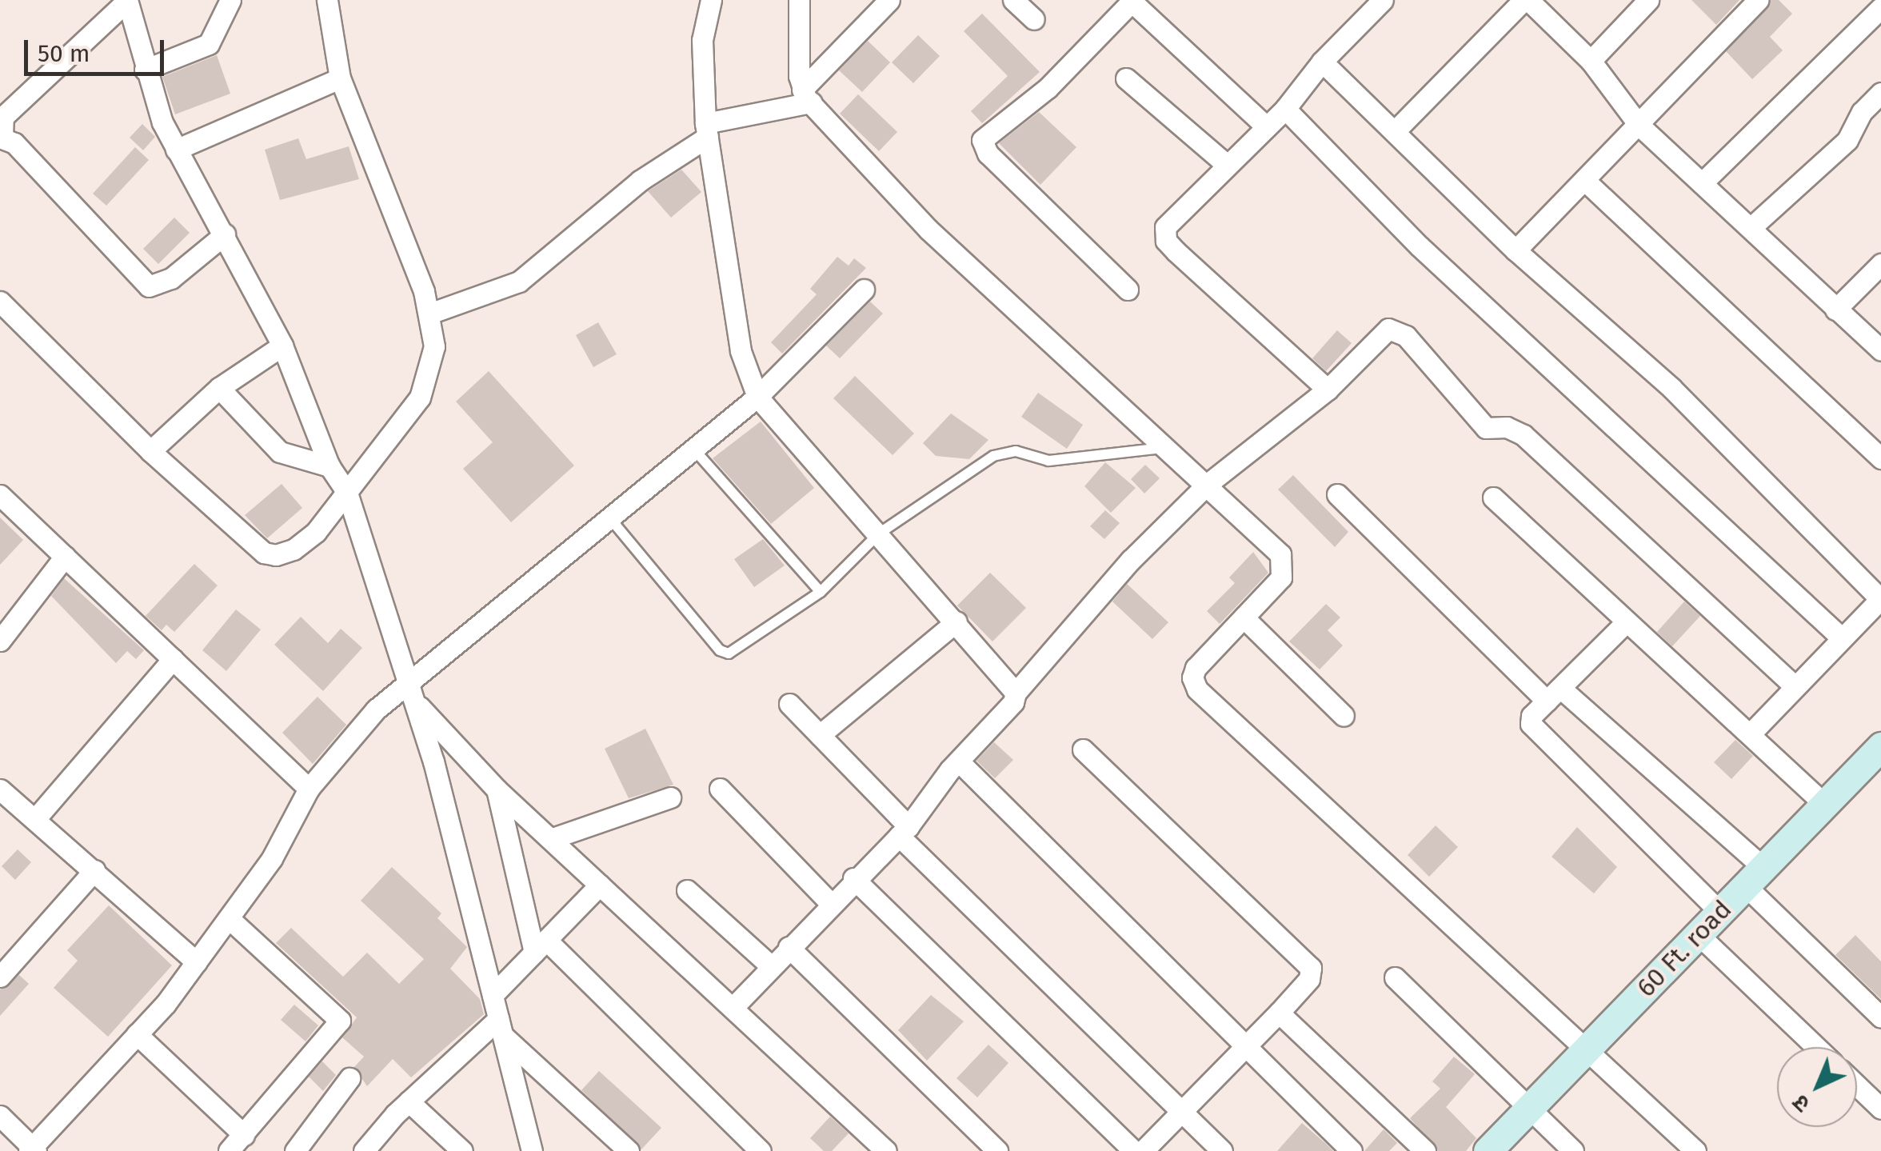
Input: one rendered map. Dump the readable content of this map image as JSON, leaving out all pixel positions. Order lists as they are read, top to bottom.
{
  "streets": {
    "street": ["60 Ft. road"]
  },
  "scale_bar": "50 m",
  "north": "bottom left"
}
